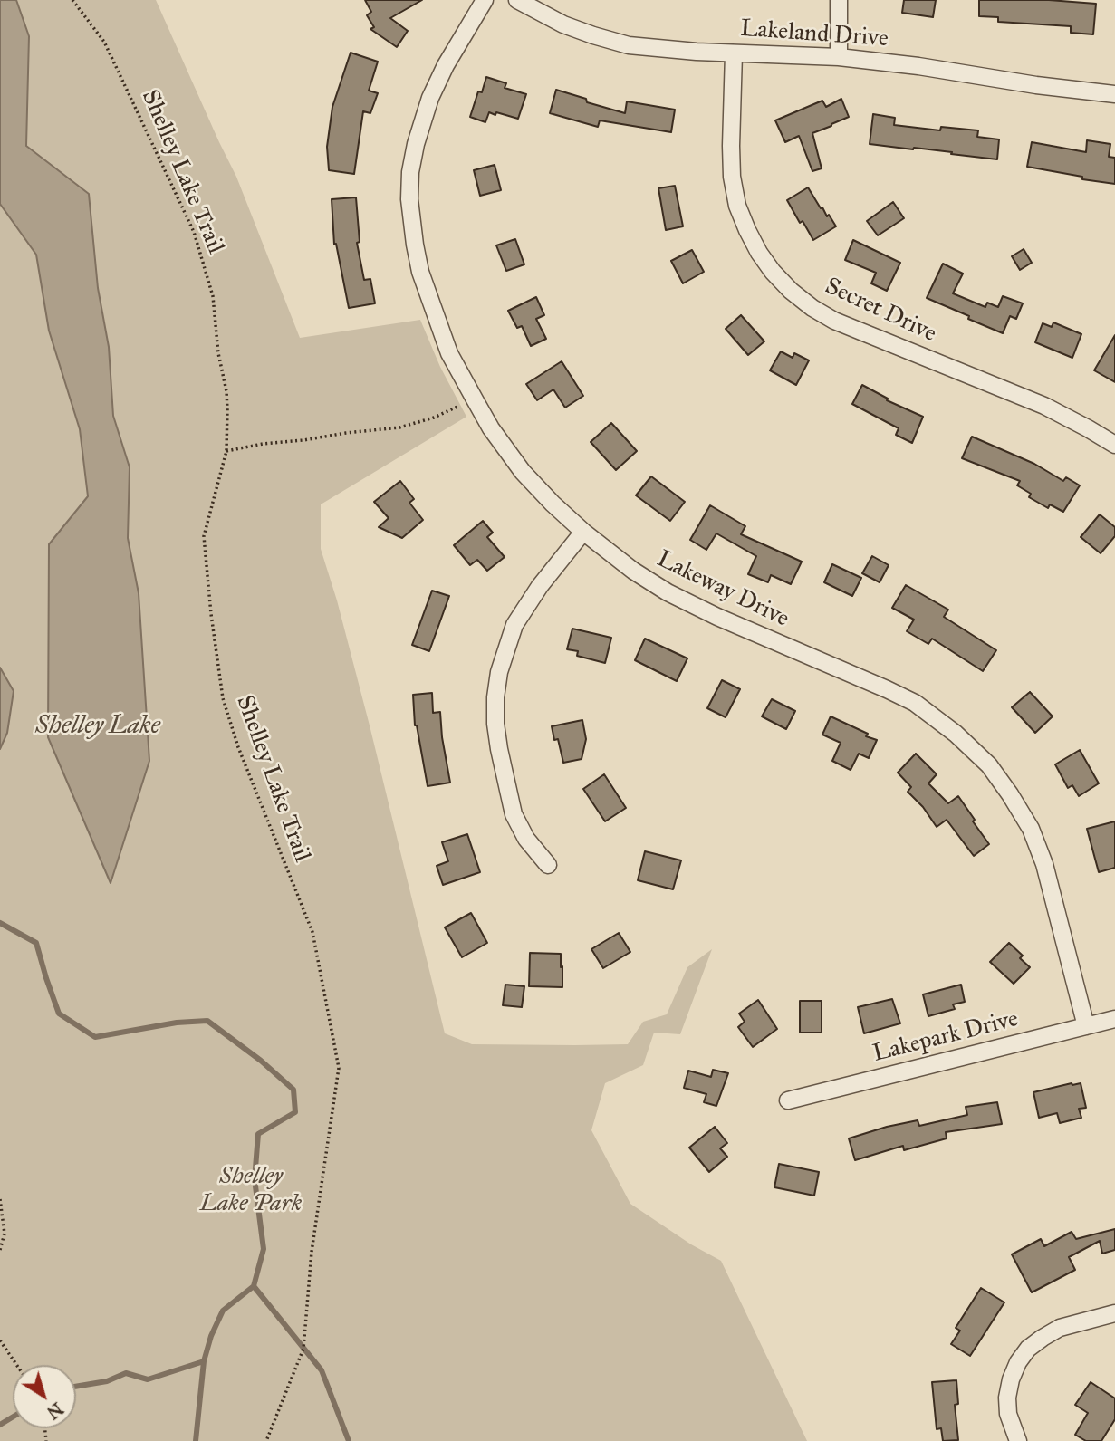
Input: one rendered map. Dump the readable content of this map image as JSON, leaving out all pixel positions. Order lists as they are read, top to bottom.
{
  "streets": {
    "street": [
      "Lakeland Drive",
      "Secret Drive",
      "Lakeway Drive",
      "Lakepark Drive"
    ],
    "path": ["Shelley Lake Trail"]
  },
  "crossings": [
    ["Lakeland Drive", "Secret Drive"],
    ["Lakeway Drive", "Lakepark Drive"]
  ],
  "water": ["Shelley Lake"],
  "parks": ["Shelley Lake Park"],
  "north": "bottom right"
}
